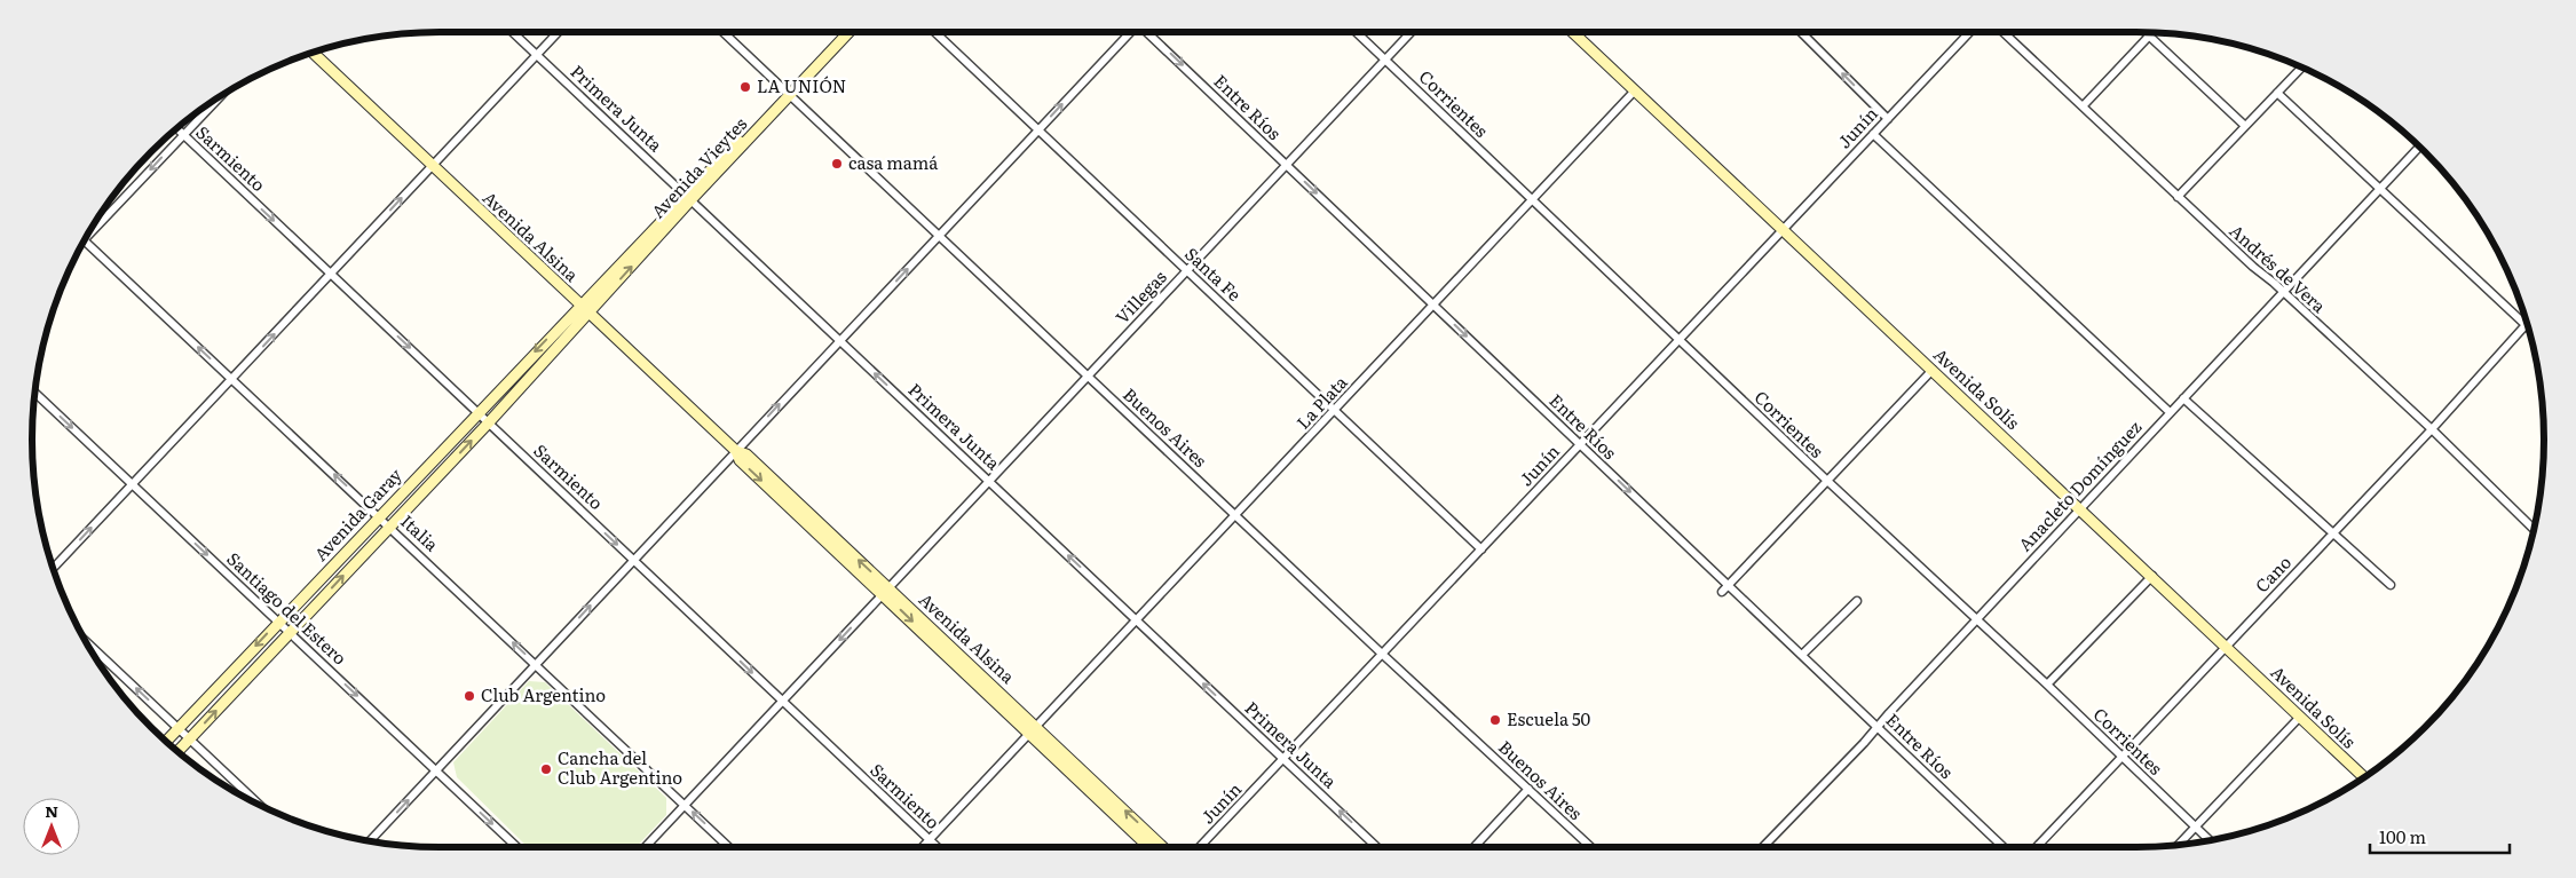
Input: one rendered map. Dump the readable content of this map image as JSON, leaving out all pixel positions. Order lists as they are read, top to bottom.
{
  "streets": {
    "street": [
      "Corrientes",
      "Entre Ríos",
      "Primera Junta",
      "Junín",
      "Sarmiento",
      "Avenida Vieytes",
      "Avenida Alsina",
      "Andrés de Vera",
      "Santa Fe",
      "Villegas",
      "Avenida Solís",
      "La Plata",
      "Buenos Aires",
      "Anacleto Domínguez",
      "Avenida Garay",
      "Italia",
      "Cano",
      "Santiago del Estero"
    ]
  },
  "crossings": [
    ["Corrientes", "Junín"],
    ["Corrientes", "Villegas"],
    ["Corrientes", "La Plata"],
    ["Corrientes", "Anacleto Domínguez"],
    ["Corrientes", "Cano"],
    ["Entre Ríos", "Junín"],
    ["Entre Ríos", "Villegas"],
    ["Entre Ríos", "La Plata"],
    ["Entre Ríos", "Anacleto Domínguez"],
    ["Primera Junta", "Junín"],
    ["Primera Junta", "Avenida Vieytes"],
    ["Primera Junta", "Villegas"],
    ["Primera Junta", "La Plata"],
    ["Junín", "Santa Fe"],
    ["Junín", "Avenida Solís"],
    ["Junín", "Buenos Aires"],
    ["Sarmiento", "Villegas"],
    ["Sarmiento", "La Plata"],
    ["Sarmiento", "Avenida Garay"],
    ["Avenida Vieytes", "Avenida Alsina"],
    ["Avenida Vieytes", "Buenos Aires"],
    ["Avenida Vieytes", "Avenida Garay"],
    ["Avenida Alsina", "Villegas"],
    ["Avenida Alsina", "La Plata"],
    ["Avenida Alsina", "Avenida Garay"],
    ["Andrés de Vera", "Anacleto Domínguez"],
    ["Andrés de Vera", "Cano"],
    ["Santa Fe", "Villegas"],
    ["Santa Fe", "La Plata"],
    ["Villegas", "Buenos Aires"],
    ["Villegas", "Italia"],
    ["Avenida Solís", "La Plata"],
    ["Avenida Solís", "Anacleto Domínguez"],
    ["Avenida Solís", "Cano"],
    ["La Plata", "Buenos Aires"],
    ["Avenida Garay", "Italia"],
    ["Avenida Garay", "Santiago del Estero"]
  ],
  "one_way": [
    "Entre Ríos",
    "Primera Junta",
    "Sarmiento",
    "Italia",
    "Santiago del Estero"
  ],
  "places": [
    "LA UNIÓN",
    "casa mamá",
    "Club Argentino",
    "Escuela 50",
    "Cancha del Club Argentino"
  ],
  "scale_bar": "100 m",
  "north": "top"
}
